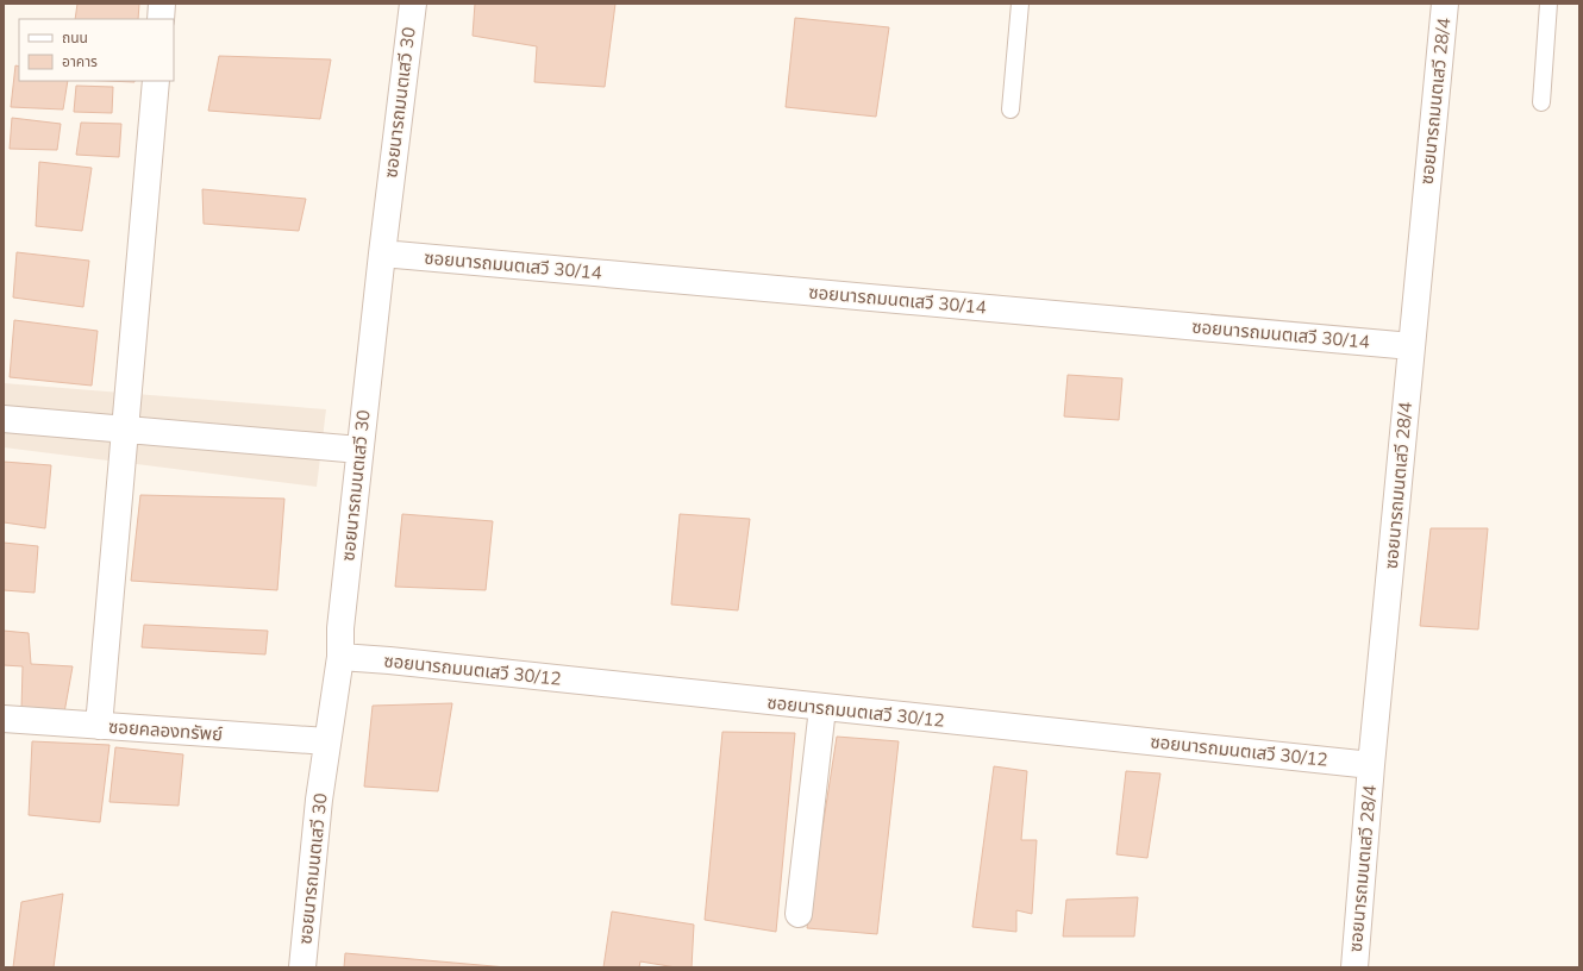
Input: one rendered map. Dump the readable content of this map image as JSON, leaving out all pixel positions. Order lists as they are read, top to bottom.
{
  "streets": {
    "street": [
      "ซอยนารถมนตเสวี 28/4",
      "ซอยนารถมนตเสวี 30",
      "ซอยนารถมนตเสวี 30/14",
      "ซอยนารถมนตเสวี 30/12",
      "ซอยคลองทรัพย์"
    ]
  },
  "crossings": [
    ["ซอยนารถมนตเสวี 28/4", "ซอยนารถมนตเสวี 30/14"],
    ["ซอยนารถมนตเสวี 28/4", "ซอยนารถมนตเสวี 30/12"],
    ["ซอยนารถมนตเสวี 30", "ซอยนารถมนตเสวี 30/14"],
    ["ซอยนารถมนตเสวี 30", "ซอยนารถมนตเสวี 30/12"],
    ["ซอยนารถมนตเสวี 30", "ซอยคลองทรัพย์"]
  ],
  "legend": ["ถนน", "อาคาร"]
}
